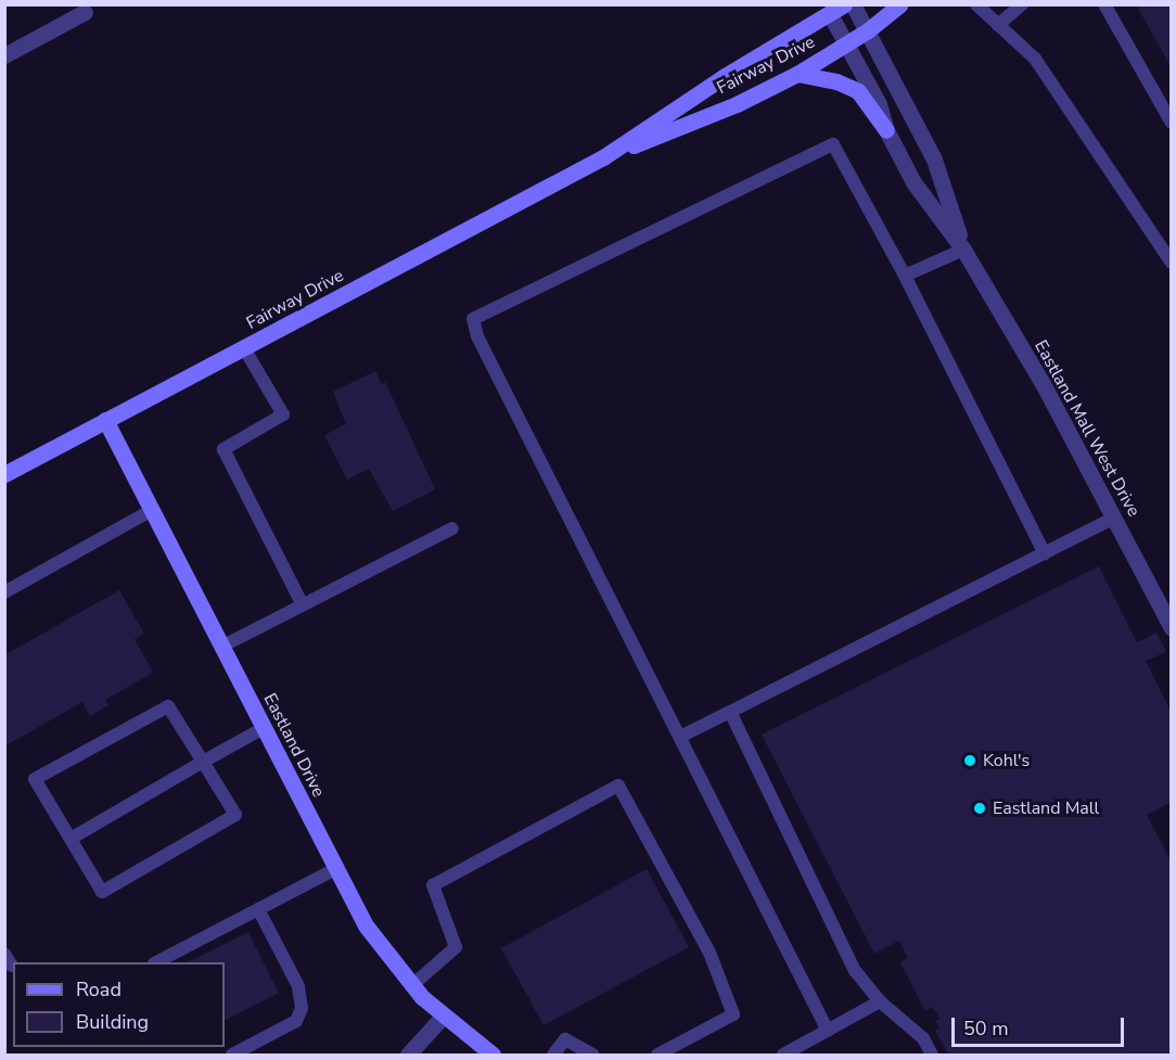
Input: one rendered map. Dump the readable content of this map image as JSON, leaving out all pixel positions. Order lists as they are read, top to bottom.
{
  "streets": {
    "main road": ["Fairway Drive", "Eastland Drive"],
    "street": ["Eastland Mall West Drive"]
  },
  "crossings": [
    ["Fairway Drive", "Eastland Mall West Drive"],
    ["Fairway Drive", "Eastland Drive"]
  ],
  "places": ["Kohl's", "Eastland Mall"],
  "legend": ["Road", "Building"],
  "scale_bar": "50 m"
}
